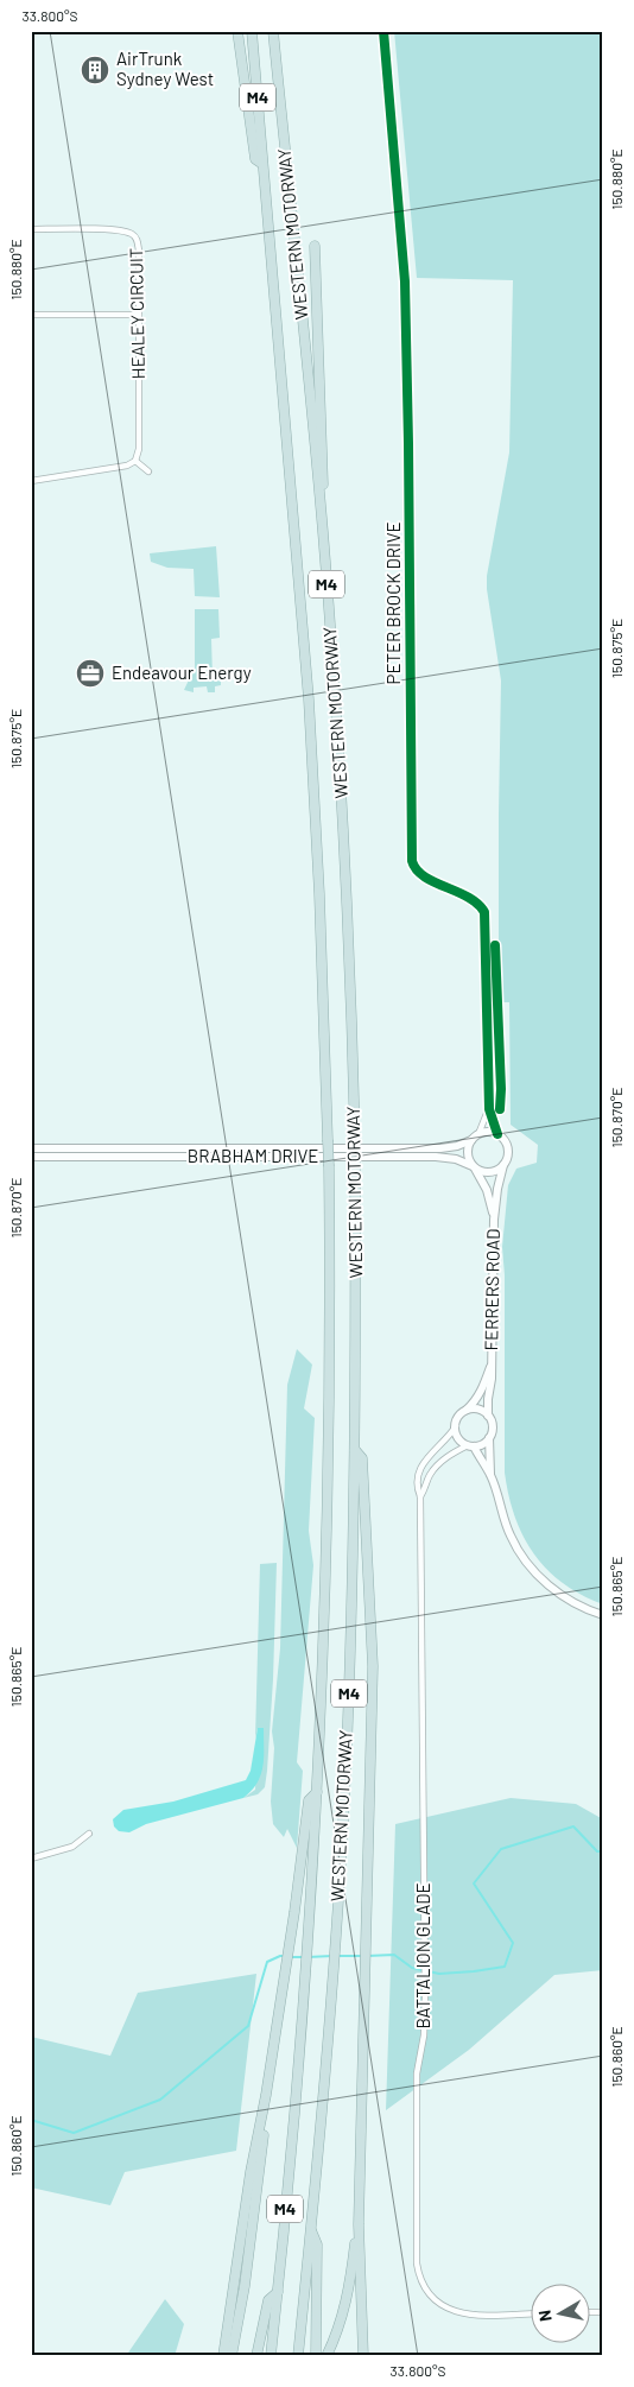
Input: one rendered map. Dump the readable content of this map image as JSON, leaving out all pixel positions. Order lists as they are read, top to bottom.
{
  "streets": {
    "highway": ["M4", "WESTERN MOTORWAY"],
    "main road": ["BRABHAM DRIVE", "FERRERS ROAD"],
    "street": ["HEALEY CIRCUIT", "PETER BROCK DRIVE", "BATTALION GLADE"]
  },
  "crossings": [
    ["PETER BROCK DRIVE", "BRABHAM DRIVE"],
    ["PETER BROCK DRIVE", "FERRERS ROAD"],
    ["BRABHAM DRIVE", "FERRERS ROAD"],
    ["FERRERS ROAD", "BATTALION GLADE"]
  ],
  "places": {
    "building": ["AirTrunk Sydney West"],
    "office": ["Endeavour Energy"]
  },
  "north": "left",
  "coordinates": [
    "33.800°S",
    "150.880°E",
    "150.875°E",
    "150.870°E",
    "150.865°E",
    "150.860°E"
  ]
}
